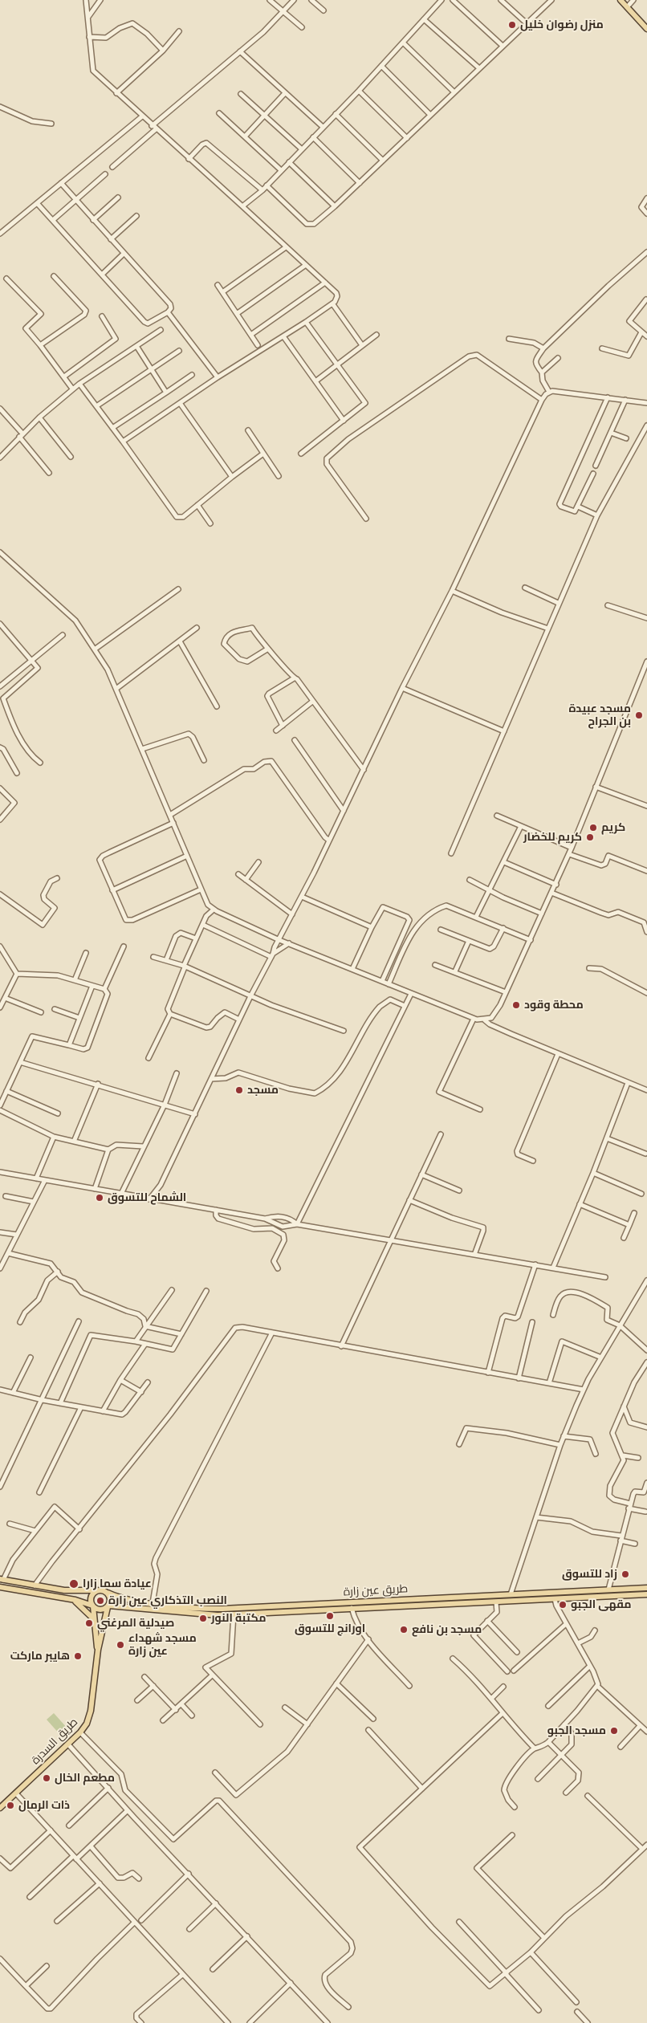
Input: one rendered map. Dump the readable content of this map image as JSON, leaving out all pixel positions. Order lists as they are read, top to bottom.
{
  "streets": {
    "main road": ["طريق عين زارة", "طريق السدرة"]
  },
  "places": [
    "منزل رضوان خليل",
    "مسجد عبيدة بن الجراح",
    "كريم",
    "كريم للخضار",
    "محطة وقود",
    "مسجد",
    "الشماح للتسوق",
    "زاد للتسوق",
    "عيادة سما زارا",
    "النصب التذكاري عين زارة",
    "مقهى الجبو",
    "اورانج للتسوق",
    "مكتبة النور",
    "صيدلية المرغني",
    "مسجد بن نافع",
    "مسجد شهداء عين زارة",
    "هايبر ماركت",
    "مسجد الجبو",
    "مطعم الخال",
    "ذات الرمال"
  ]
}
